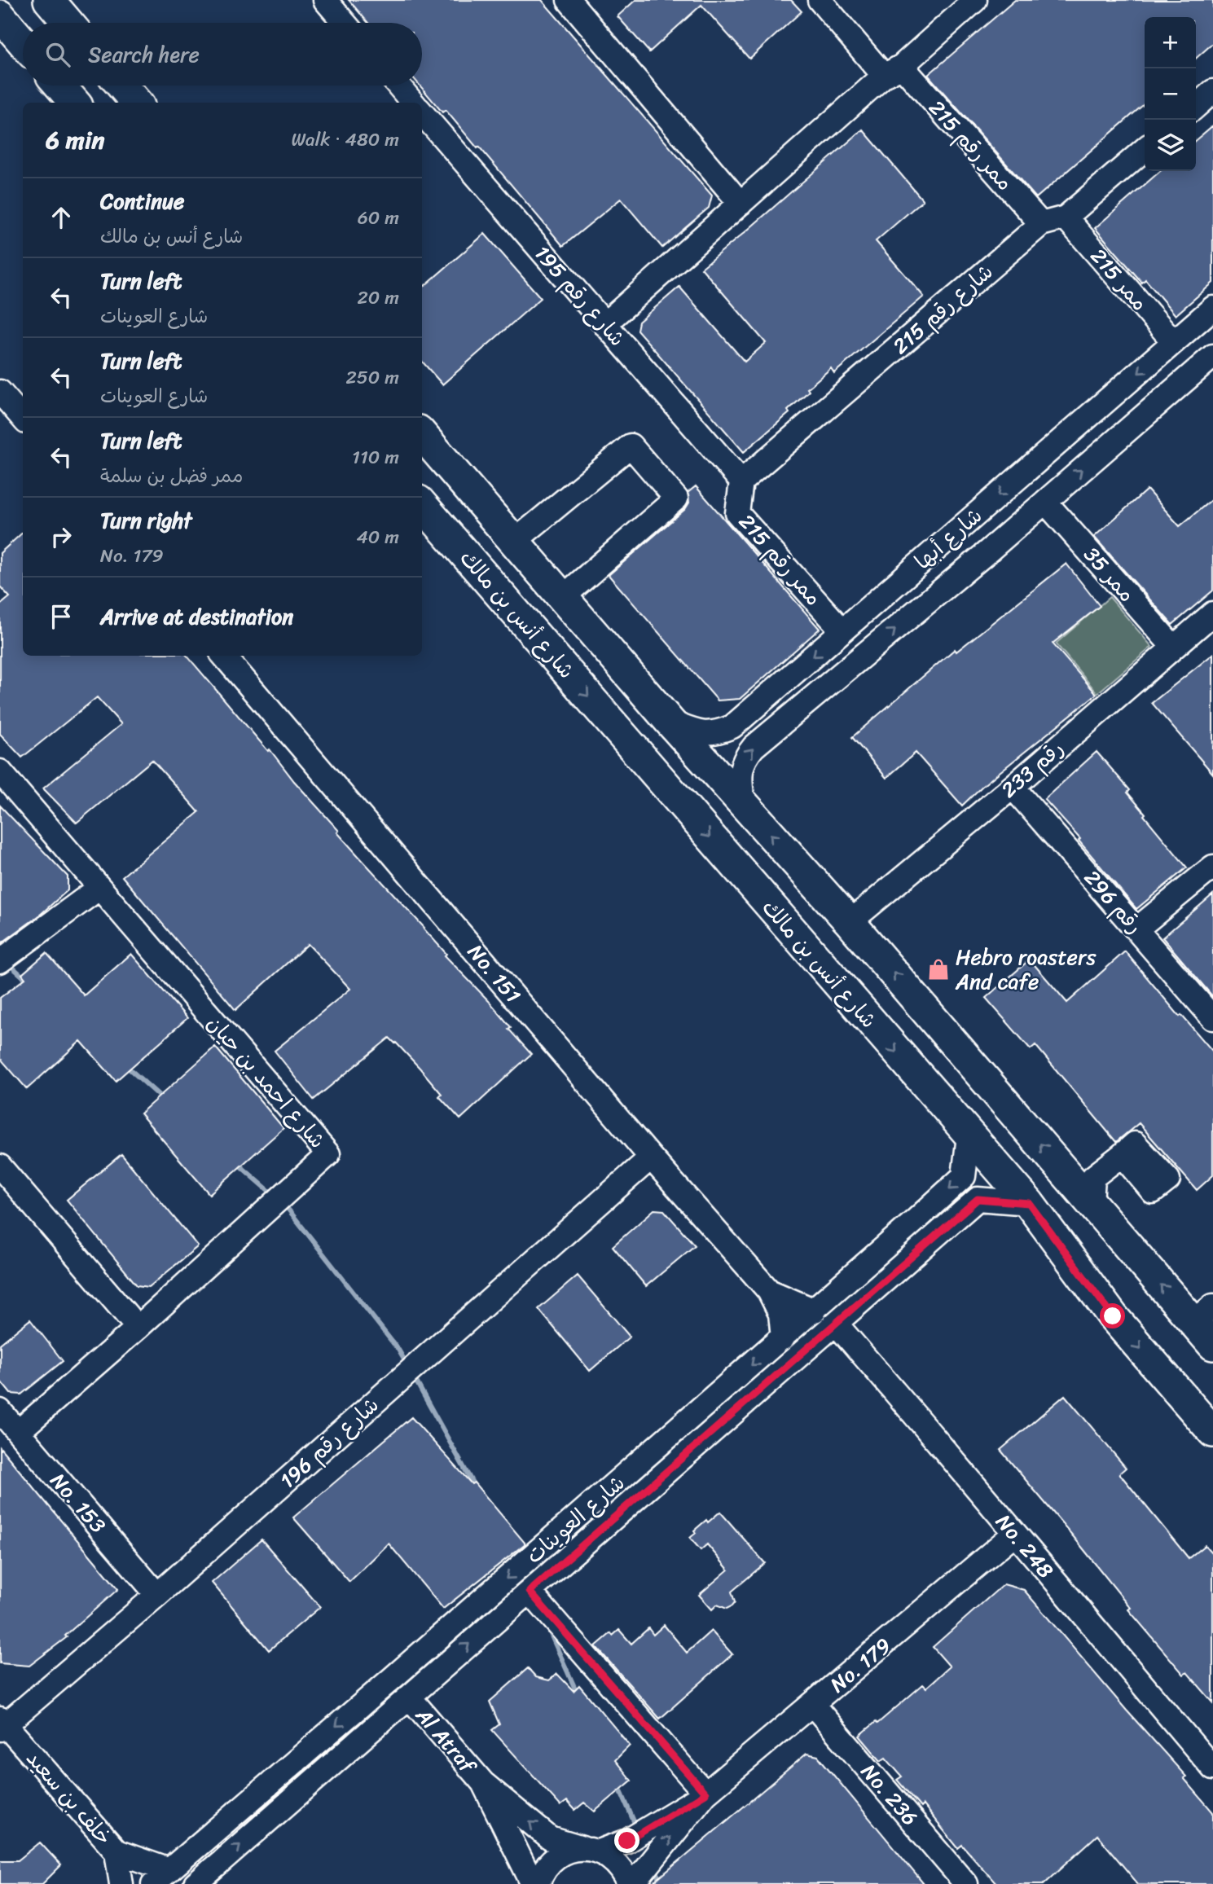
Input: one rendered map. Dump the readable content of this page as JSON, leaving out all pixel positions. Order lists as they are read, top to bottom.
{
  "streets": {
    "main road": ["شارع أنس بن مالك"],
    "street": [
      "ممر رقم 215",
      "ممر 215",
      "شارع رقم 195",
      "شارع رقم 215",
      "شارع أبها",
      "ممر 35",
      "رقم 233",
      "رقم 296",
      "No. 151",
      "شارع احمد بن حيان",
      "شارع رقم 196",
      "No. 153",
      "شارع العوينات",
      "No. 248",
      "No. 179",
      "Al Atraf",
      "No. 236",
      "خلف بن سعيد"
    ]
  },
  "crossings": [
    ["ممر رقم 215", "شارع رقم 195"],
    ["ممر رقم 215", "شارع رقم 215"],
    ["ممر رقم 215", "شارع أبها"],
    ["ممر 215", "شارع رقم 215"],
    ["ممر 215", "شارع أبها"],
    ["شارع رقم 195", "شارع رقم 215"],
    ["شارع أبها", "ممر 35"],
    ["ممر 35", "رقم 233"],
    ["شارع أنس بن مالك", "شارع العوينات"],
    ["رقم 233", "رقم 296"],
    ["No. 151", "شارع رقم 196"],
    ["No. 151", "شارع العوينات"],
    ["شارع احمد بن حيان", "No. 153"],
    ["شارع رقم 196", "No. 153"],
    ["شارع رقم 196", "خلف بن سعيد"],
    ["شارع العوينات", "No. 248"],
    ["شارع العوينات", "Al Atraf"],
    ["شارع العوينات", "خلف بن سعيد"],
    ["No. 248", "No. 179"],
    ["No. 179", "Al Atraf"],
    ["No. 179", "No. 236"]
  ],
  "places": {
    "shop": ["Hebro roasters And cafe"]
  },
  "page": {
    "map_buttons": ["+", "−"],
    "search": "Search here",
    "heading": ["6 min", "Walk · 480 m"],
    "list": [
      ["Continue", "شارع أنس بن مالك", "60 m"],
      ["Turn left", "شارع العوينات", "20 m"],
      ["Turn left", "شارع العوينات", "250 m"],
      ["Turn left", "ممر فضل بن سلمة", "110 m"],
      ["Turn right", "No. 179", "40 m"],
      "Arrive at destination"
    ]
  }
}
